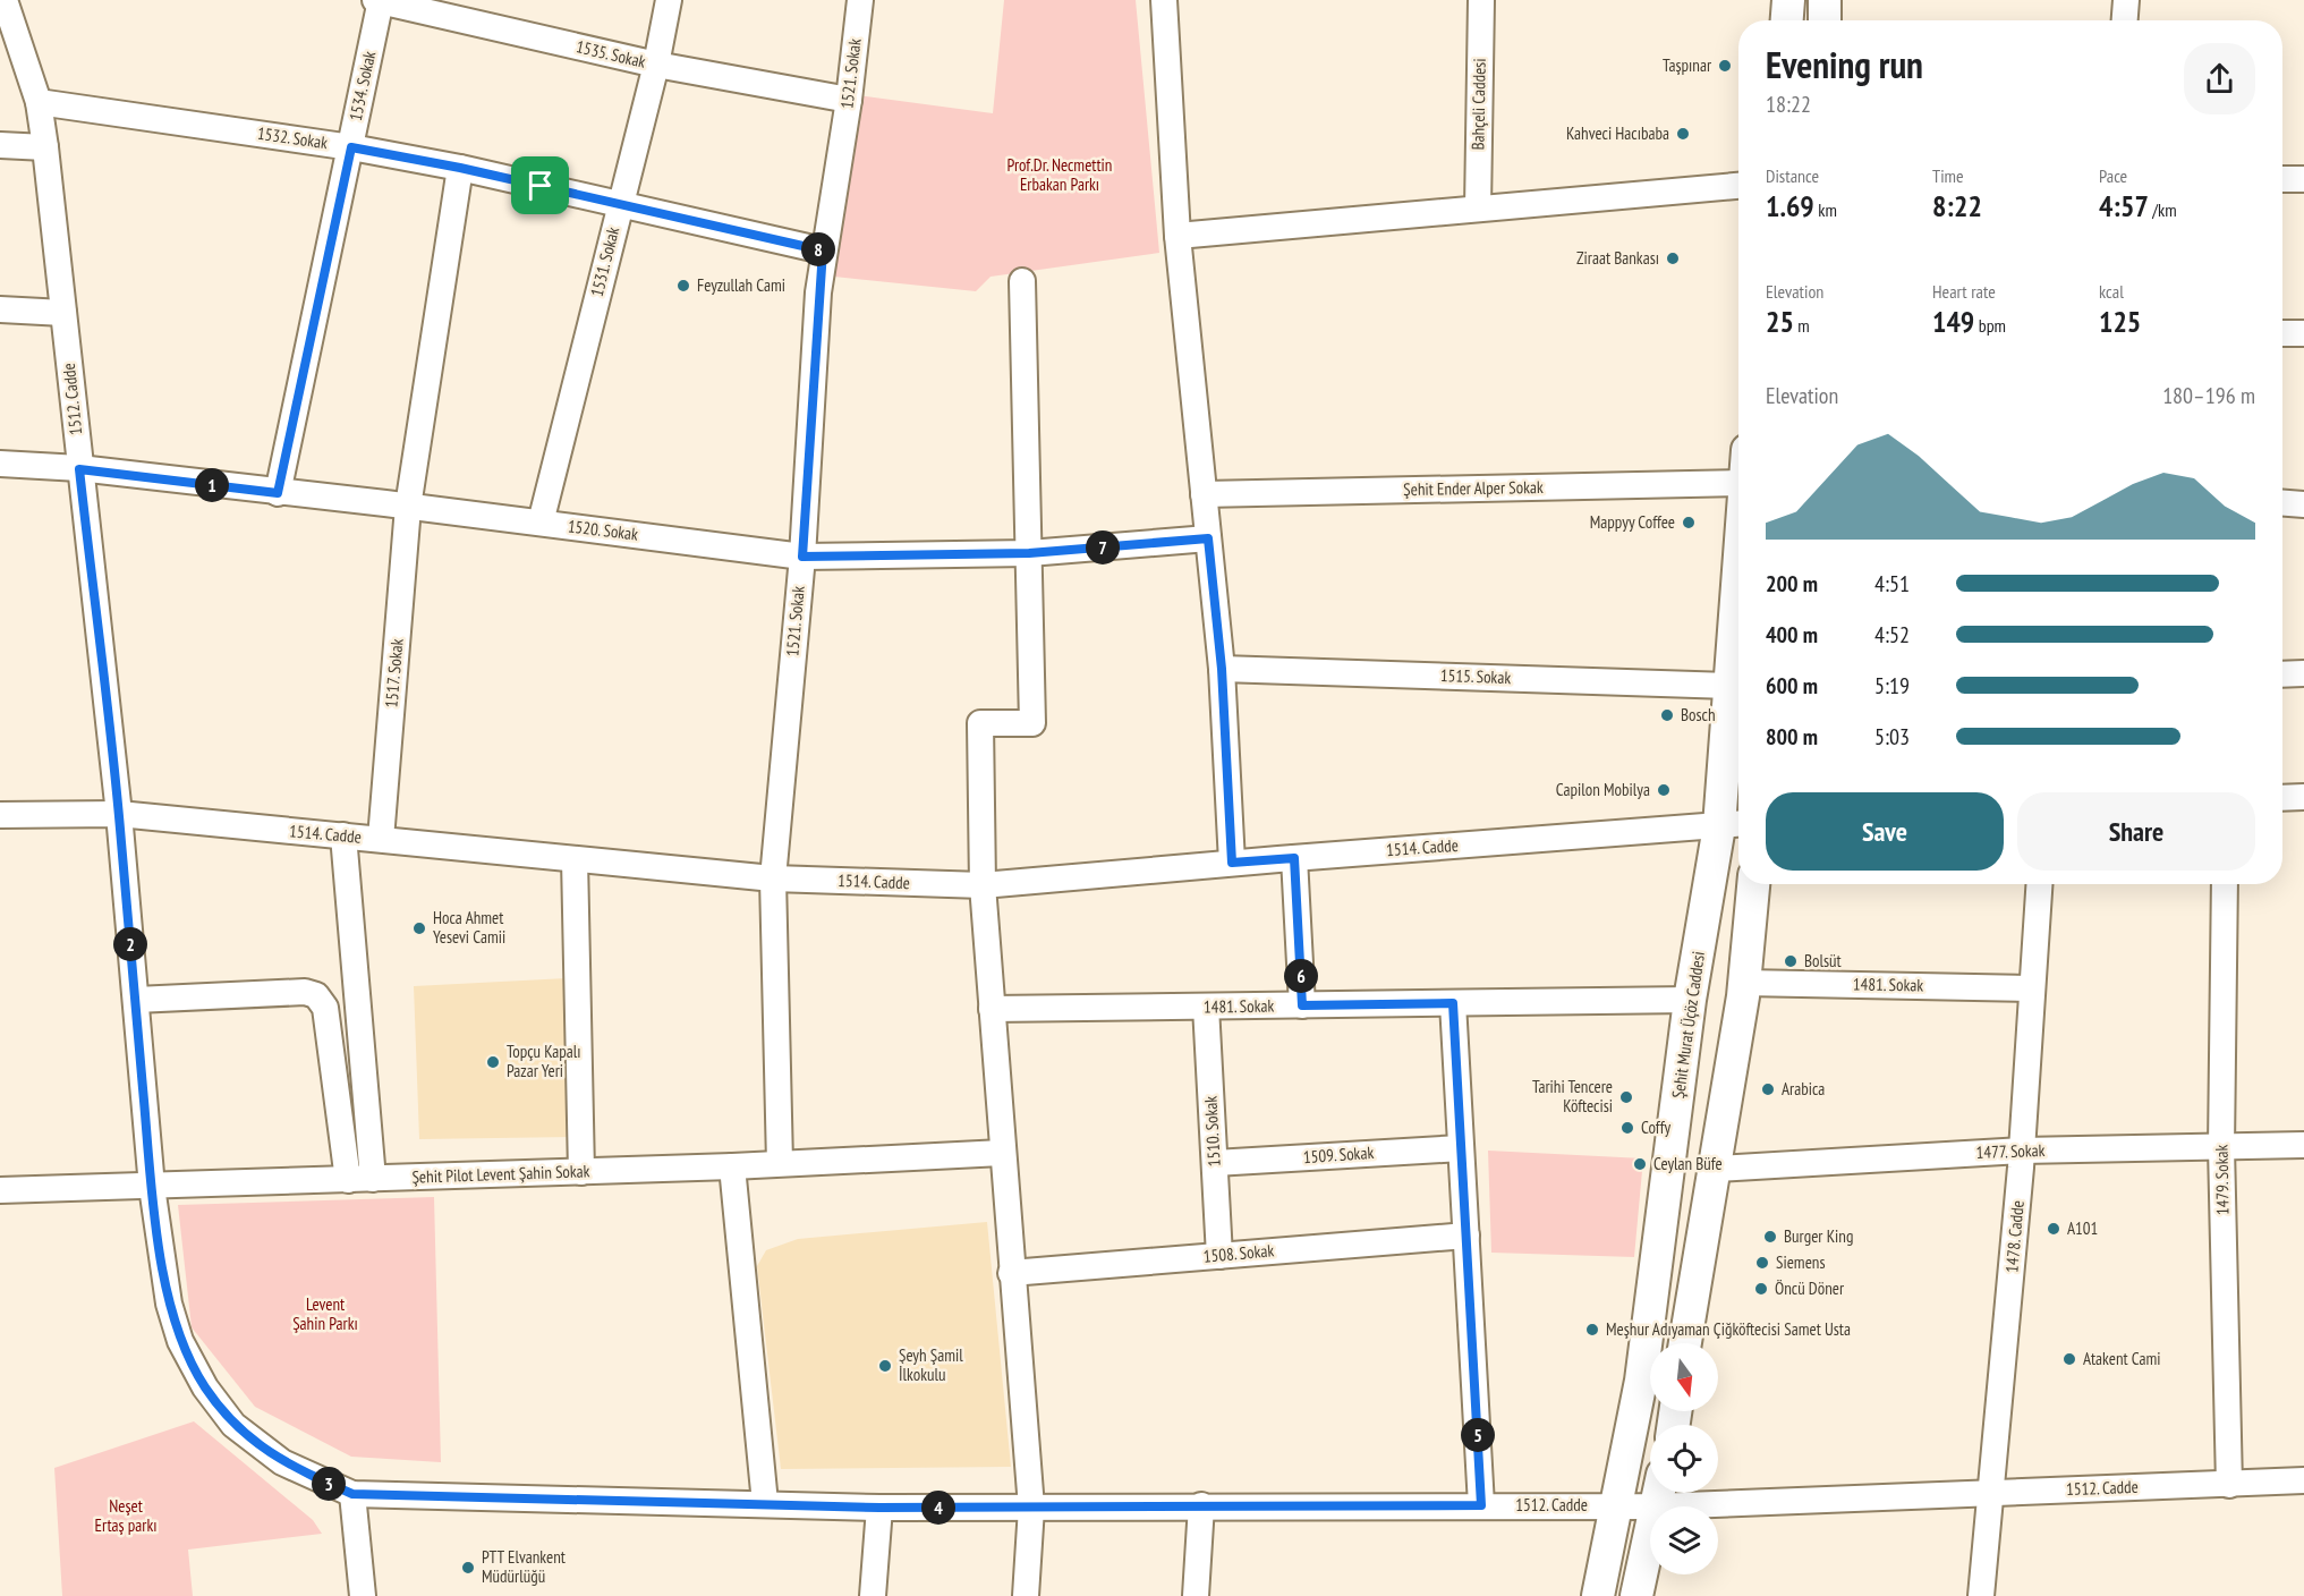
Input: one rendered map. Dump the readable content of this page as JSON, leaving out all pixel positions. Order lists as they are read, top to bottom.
{
  "streets": {
    "main road": ["Şehit Murat Üçöz Caddesi"],
    "street": [
      "1535. Sokak",
      "1521. Sokak",
      "1534. Sokak",
      "Bahçeli Caddesi",
      "1532. Sokak",
      "1531. Sokak",
      "1512. Cadde",
      "Şehit Ender Alper Sokak",
      "1520. Sokak",
      "1517. Sokak",
      "1515. Sokak",
      "1514. Cadde",
      "1481. Sokak",
      "1510. Sokak",
      "1477. Sokak",
      "1509. Sokak",
      "Şehit Pilot Levent Şahin Sokak",
      "1479. Sokak",
      "1478. Cadde",
      "1508. Sokak"
    ]
  },
  "crossings": [
    ["1535. Sokak", "1521. Sokak"],
    ["1535. Sokak", "1534. Sokak"],
    ["1535. Sokak", "1531. Sokak"],
    ["1521. Sokak", "1532. Sokak"],
    ["1521. Sokak", "1520. Sokak"],
    ["1521. Sokak", "1514. Cadde"],
    ["1521. Sokak", "Şehit Pilot Levent Şahin Sokak"],
    ["1534. Sokak", "1532. Sokak"],
    ["1534. Sokak", "1520. Sokak"],
    ["1532. Sokak", "1531. Sokak"],
    ["1532. Sokak", "1512. Cadde"],
    ["1532. Sokak", "1517. Sokak"],
    ["1531. Sokak", "1520. Sokak"],
    ["1512. Cadde", "1520. Sokak"],
    ["1512. Cadde", "1514. Cadde"],
    ["1512. Cadde", "Şehit Murat Üçöz Caddesi"],
    ["1512. Cadde", "Şehit Pilot Levent Şahin Sokak"],
    ["1512. Cadde", "1479. Sokak"],
    ["1512. Cadde", "1478. Cadde"],
    ["1520. Sokak", "1517. Sokak"],
    ["1517. Sokak", "1514. Cadde"],
    ["1515. Sokak", "Şehit Murat Üçöz Caddesi"],
    ["1514. Cadde", "Şehit Murat Üçöz Caddesi"],
    ["1481. Sokak", "Şehit Murat Üçöz Caddesi"],
    ["1481. Sokak", "1510. Sokak"],
    ["1481. Sokak", "1478. Cadde"],
    ["1510. Sokak", "1509. Sokak"],
    ["1510. Sokak", "1508. Sokak"],
    ["1477. Sokak", "1479. Sokak"],
    ["1477. Sokak", "1478. Cadde"]
  ],
  "parks": ["Prof.Dr. Necmettin Erbakan Parkı", "Levent Şahin Parkı", "Neşet Ertaş parkı"],
  "places": [
    "Taşpınar",
    "Kahveci Hacıbaba",
    "Ziraat Bankası",
    "Feyzullah Cami",
    "Mappyy Coffee",
    "Bosch",
    "Capilon Mobilya",
    "Hoca Ahmet Yesevi Camii",
    "Bolsüt",
    "Topçu Kapalı Pazar Yeri",
    "Arabica",
    "Tarihi Tencere Köftecisi",
    "Coffy",
    "Ceylan Büfe",
    "A101",
    "Burger King",
    "Siemens",
    "Öncü Döner",
    "Meşhur Adıyaman Çiğköftecisi Samet Usta",
    "Atakent Cami",
    "Şeyh Şamil İlkokulu",
    "PTT Elvankent Müdürlüğü"
  ],
  "north": "bottom",
  "page": {
    "heading": ["Evening run", "18:22"],
    "stats": [
      ["Distance", "1.69 km"],
      ["Time", "8:22"],
      ["Pace", "4:57 /km"],
      ["Elevation", "25 m"],
      ["Heart rate", "149 bpm"],
      ["kcal", "125"]
    ],
    "pins": [
      "8",
      "1",
      "7",
      "2",
      "6",
      "5",
      "3",
      "4"
    ],
    "chart": ["Elevation", "180–196 m"],
    "list": [
      {
        "name": "200 m",
        "note": "4:51"
      },
      {
        "name": "400 m",
        "note": "4:52"
      },
      {
        "name": "600 m",
        "note": "5:19"
      },
      {
        "name": "800 m",
        "note": "5:03"
      }
    ],
    "buttons": ["Save", "Share"]
  }
}
